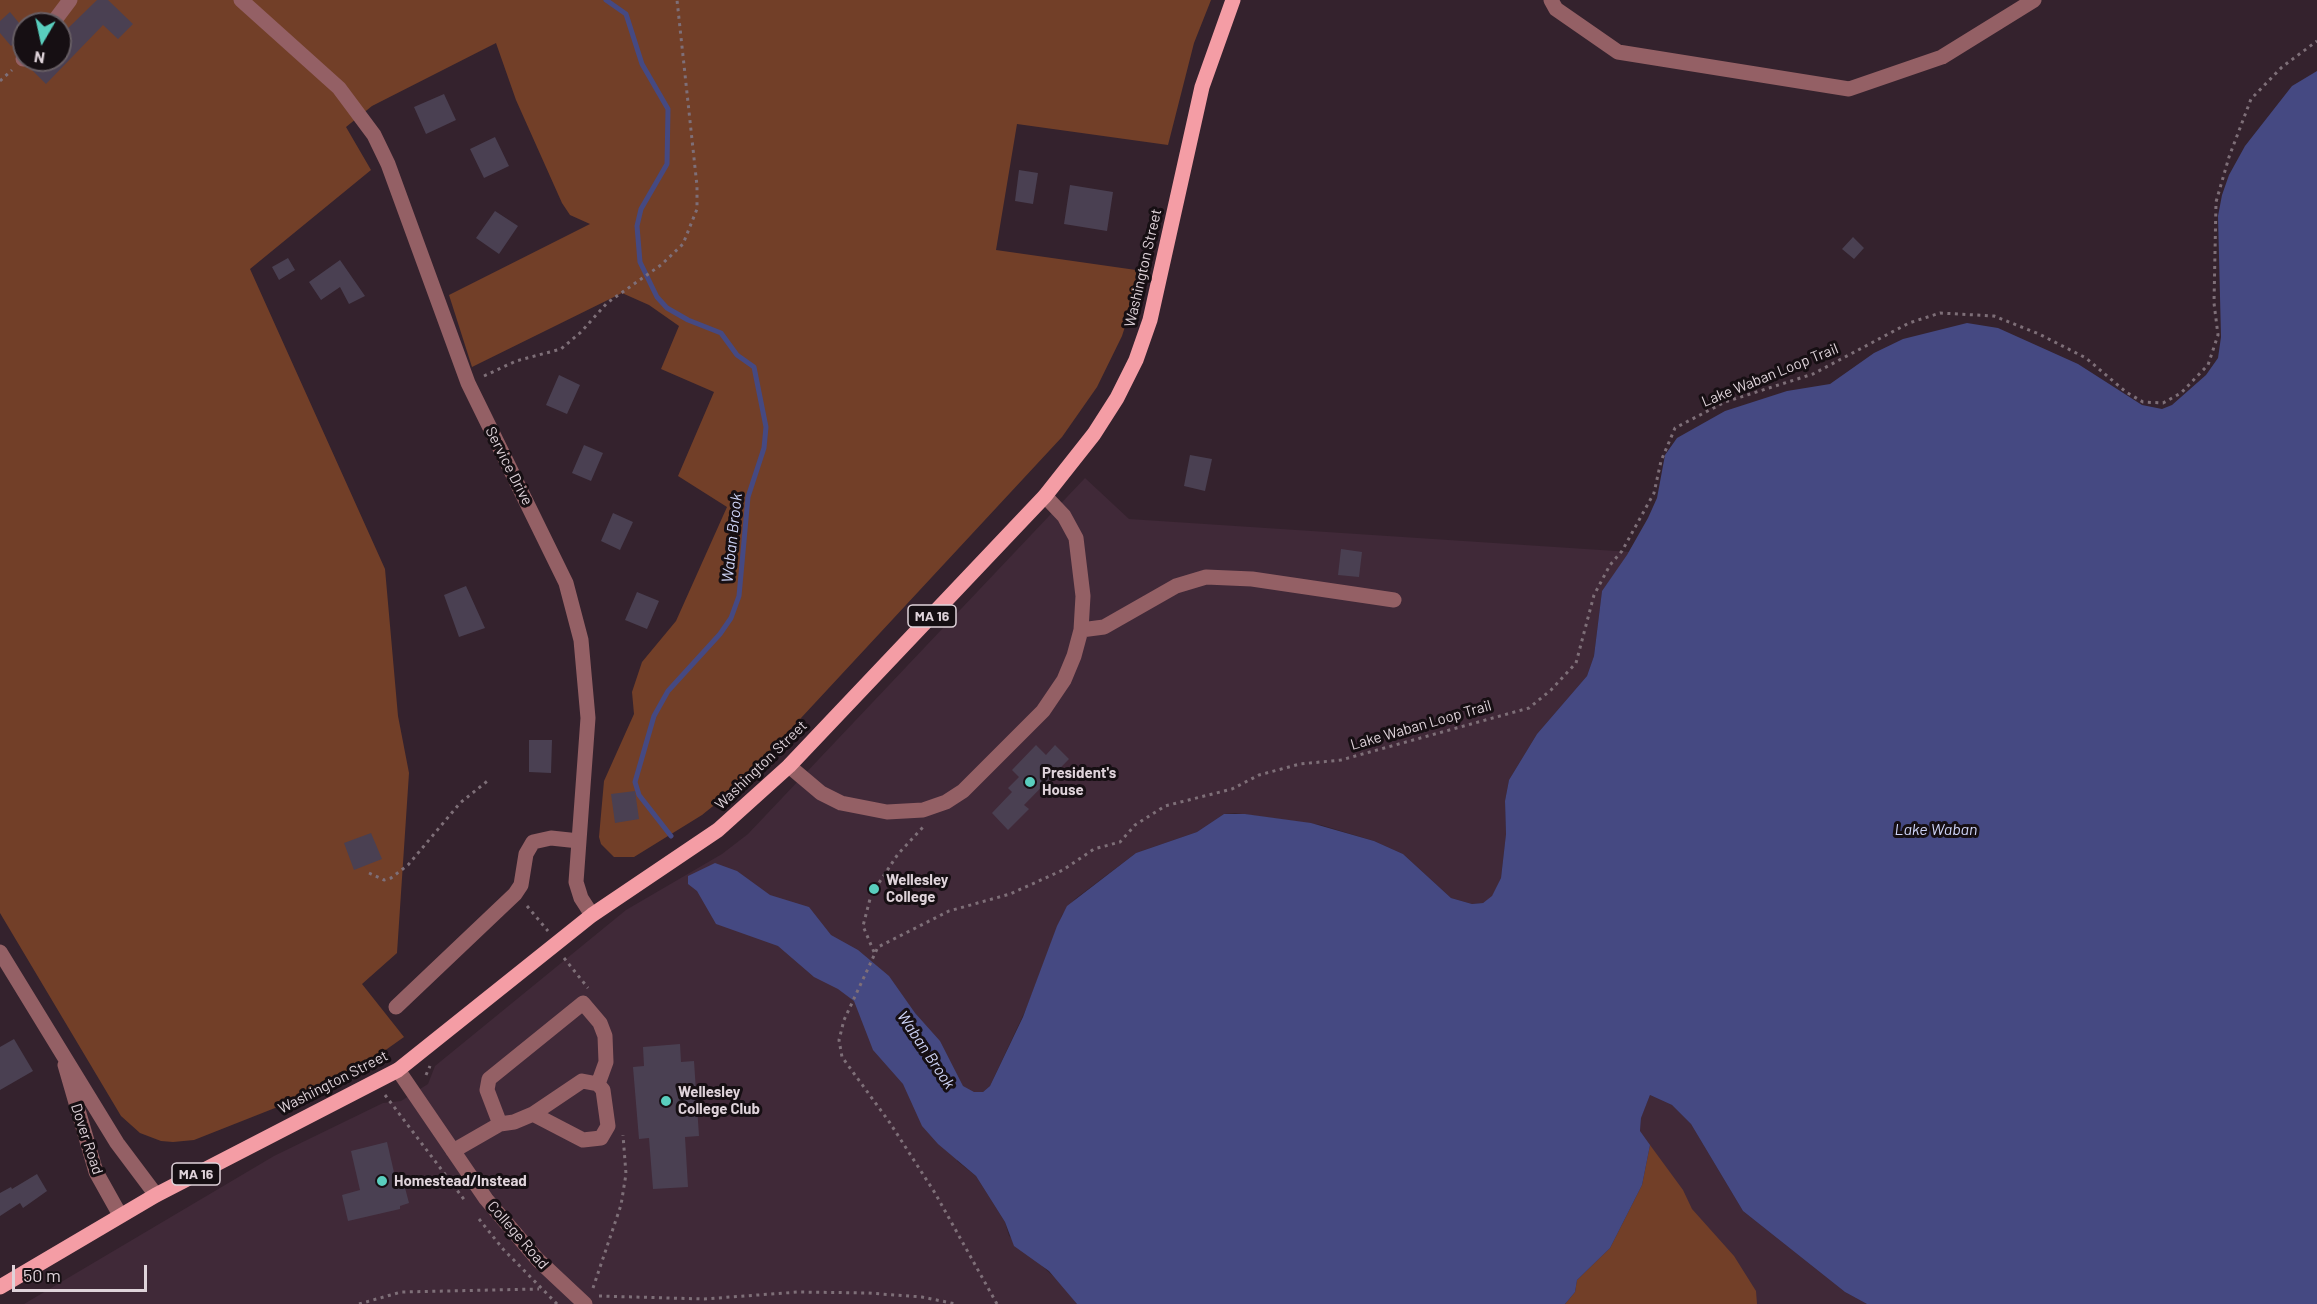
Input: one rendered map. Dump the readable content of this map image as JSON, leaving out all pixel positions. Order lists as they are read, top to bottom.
{
  "streets": {
    "main road": ["Washington Street", "MA 16"],
    "street": ["Service Drive", "Dover Road", "College Road"],
    "path": ["Lake Waban Loop Trail"]
  },
  "crossings": [
    ["Washington Street", "Service Drive"],
    ["Washington Street", "Dover Road"],
    ["Washington Street", "College Road"]
  ],
  "water": ["Waban Brook", "Lake Waban"],
  "places": [
    "President's House",
    "Wellesley College",
    "Wellesley College Club",
    "Homestead/Instead"
  ],
  "scale_bar": "50 m",
  "north": "bottom"
}
